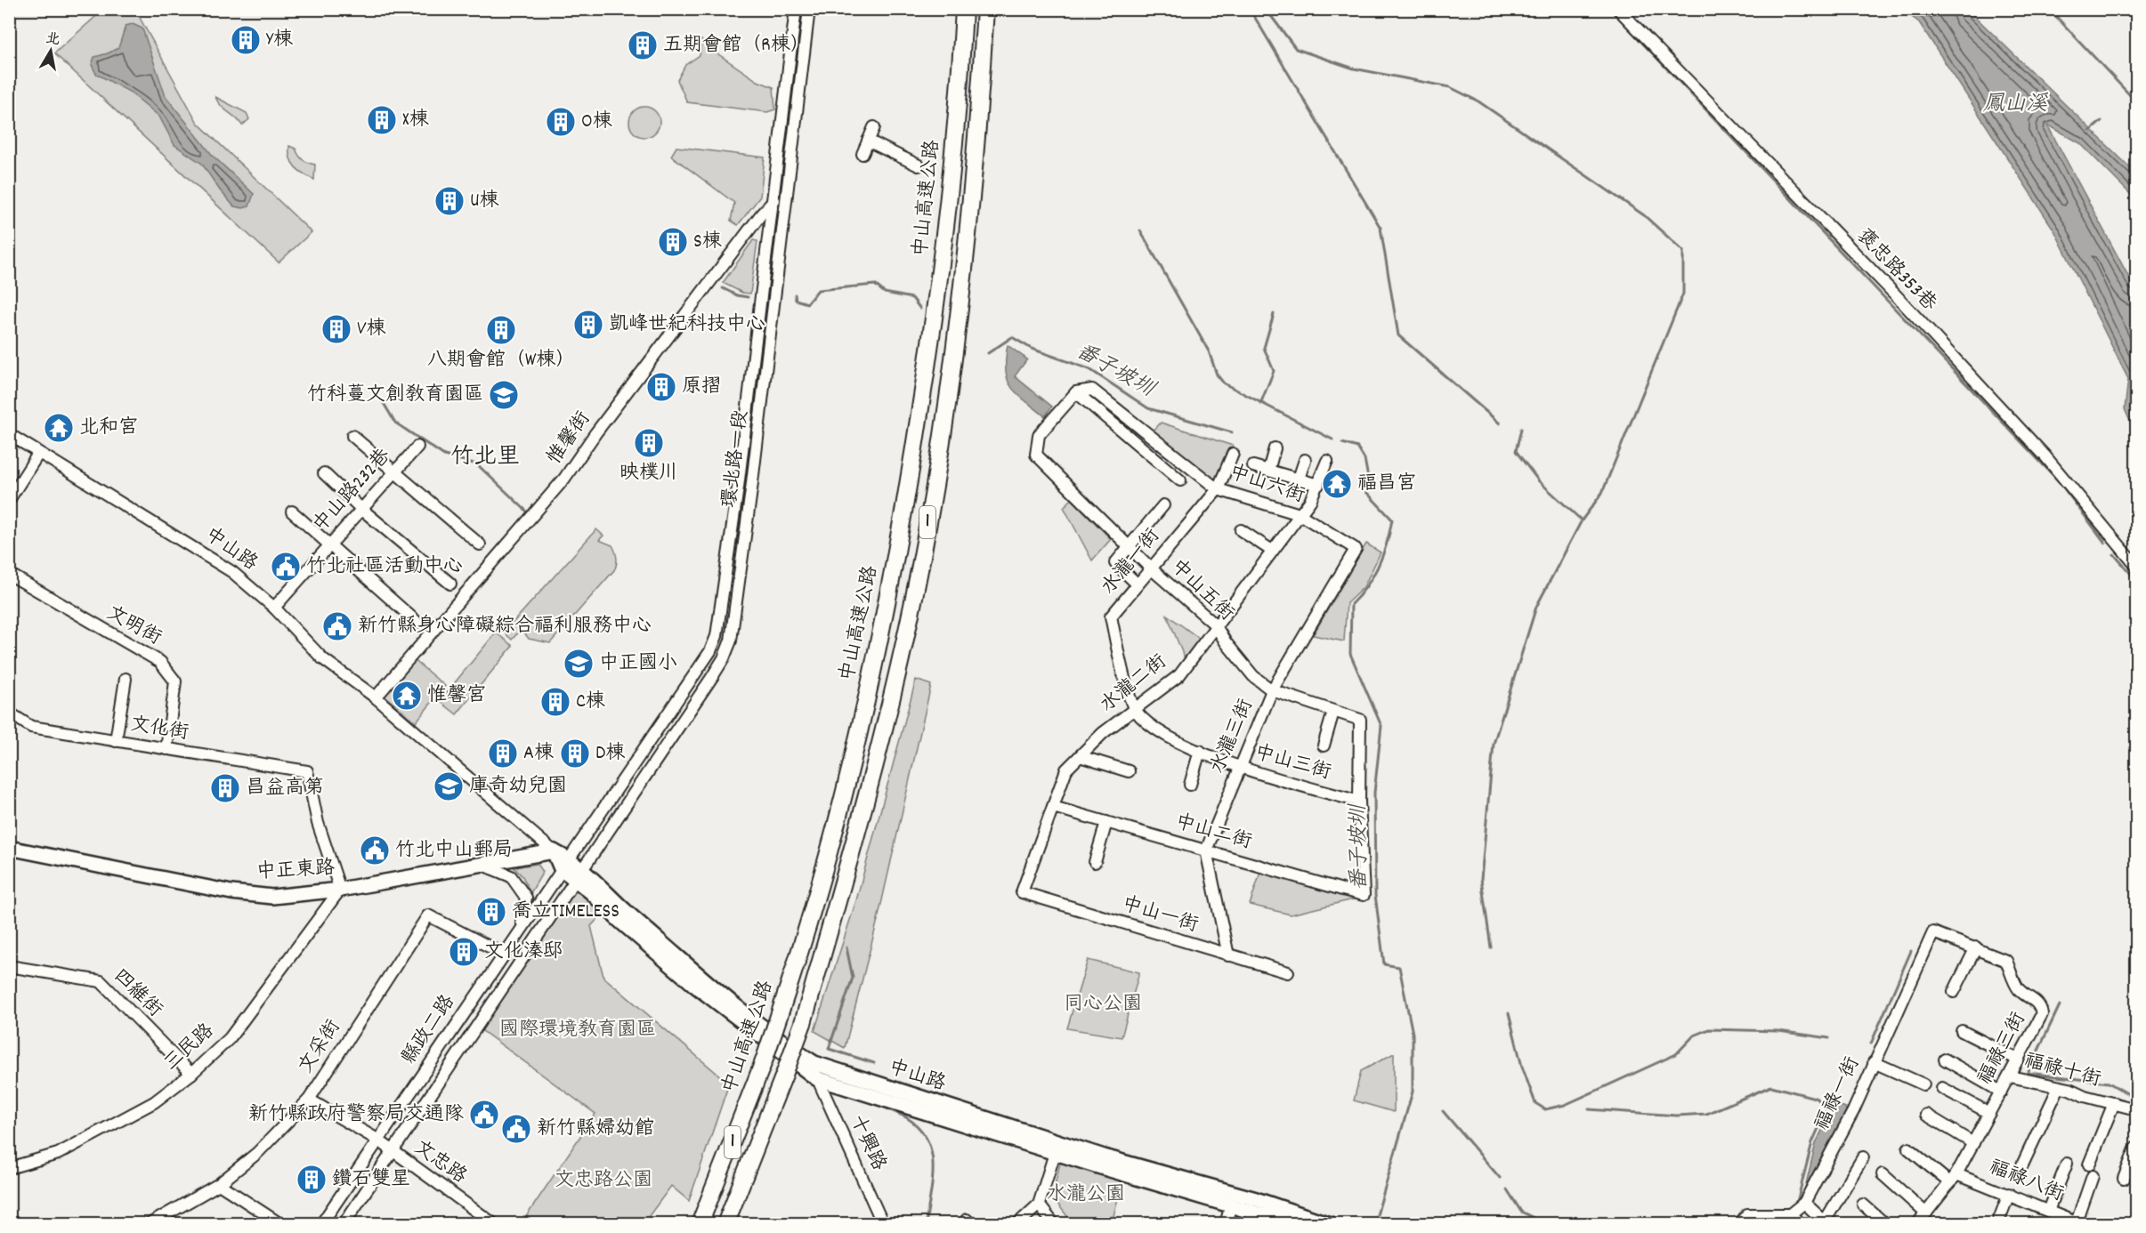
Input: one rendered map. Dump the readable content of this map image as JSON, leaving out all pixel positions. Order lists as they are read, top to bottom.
{
  "streets": {
    "highway": ["中山高速公路", "1"],
    "main road": ["中山路", "中正東路"],
    "street": [
      "褒忠路353巷",
      "惟馨街",
      "環北路一段",
      "中山六街",
      "中山路232巷",
      "水瀧一街",
      "中山五街",
      "文明街",
      "水瀧二街",
      "文化街",
      "水瀧三街",
      "中山三街",
      "中山二街",
      "中山一街",
      "四維街",
      "縣政二路",
      "文采街",
      "三民路",
      "福祿三街",
      "福祿十街",
      "福祿一街",
      "十興路",
      "文忠路",
      "福祿八街"
    ]
  },
  "crossings": [
    ["惟馨街", "環北路一段"],
    ["惟馨街", "中山路"],
    ["環北路一段", "中山路"],
    ["環北路一段", "縣政二路"],
    ["中山六街", "水瀧一街"],
    ["中山六街", "中山五街"],
    ["中山六街", "水瀧二街"],
    ["中山六街", "水瀧三街"],
    ["中山路232巷", "中山路"],
    ["中山路", "中正東路"],
    ["中山路", "縣政二路"],
    ["中山路", "十興路"],
    ["水瀧一街", "中山五街"],
    ["水瀧一街", "水瀧二街"],
    ["水瀧一街", "中山三街"],
    ["中山五街", "水瀧二街"],
    ["中山五街", "水瀧三街"],
    ["中山五街", "中山三街"],
    ["中山五街", "中山二街"],
    ["文明街", "文化街"],
    ["水瀧二街", "中山三街"],
    ["水瀧二街", "中山二街"],
    ["水瀧二街", "中山一街"],
    ["文化街", "中正東路"],
    ["文化街", "三民路"],
    ["水瀧三街", "中山三街"],
    ["水瀧三街", "中山二街"],
    ["中山三街", "中山二街"],
    ["中正東路", "三民路"],
    ["四維街", "三民路"],
    ["縣政二路", "文采街"],
    ["縣政二路", "文忠路"],
    ["文采街", "文忠路"],
    ["福祿三街", "福祿十街"],
    ["福祿三街", "福祿一街"],
    ["福祿三街", "福祿八街"]
  ],
  "districts": ["竹北里"],
  "water": ["鳳山溪", "番子坡圳"],
  "parks": [
    "同心公園",
    "國際環境教育園區",
    "文忠路公園",
    "水瀧公園"
  ],
  "places": {
    "building": [
      "Y棟",
      "五期會館（R棟）",
      "X棟",
      "O棟",
      "U棟",
      "S棟",
      "凱峰世紀科技中心",
      "V棟",
      "八期會館（W棟）",
      "原摺",
      "映樸川",
      "C棟",
      "A棟",
      "D棟",
      "昌益高第",
      "喬立TIMELESS",
      "文化溱邸",
      "鑽石雙星"
    ],
    "school or university": ["竹科蔓文創教育園區", "中正國小", "庫奇幼兒園"],
    "temple": ["北和宮", "福昌宮", "惟馨宮"],
    "public building": [
      "竹北社區活動中心",
      "新竹縣身心障礙綜合福利服務中心",
      "竹北中山郵局",
      "新竹縣政府警察局交通隊",
      "新竹縣婦幼館"
    ]
  },
  "north": "top"
}
